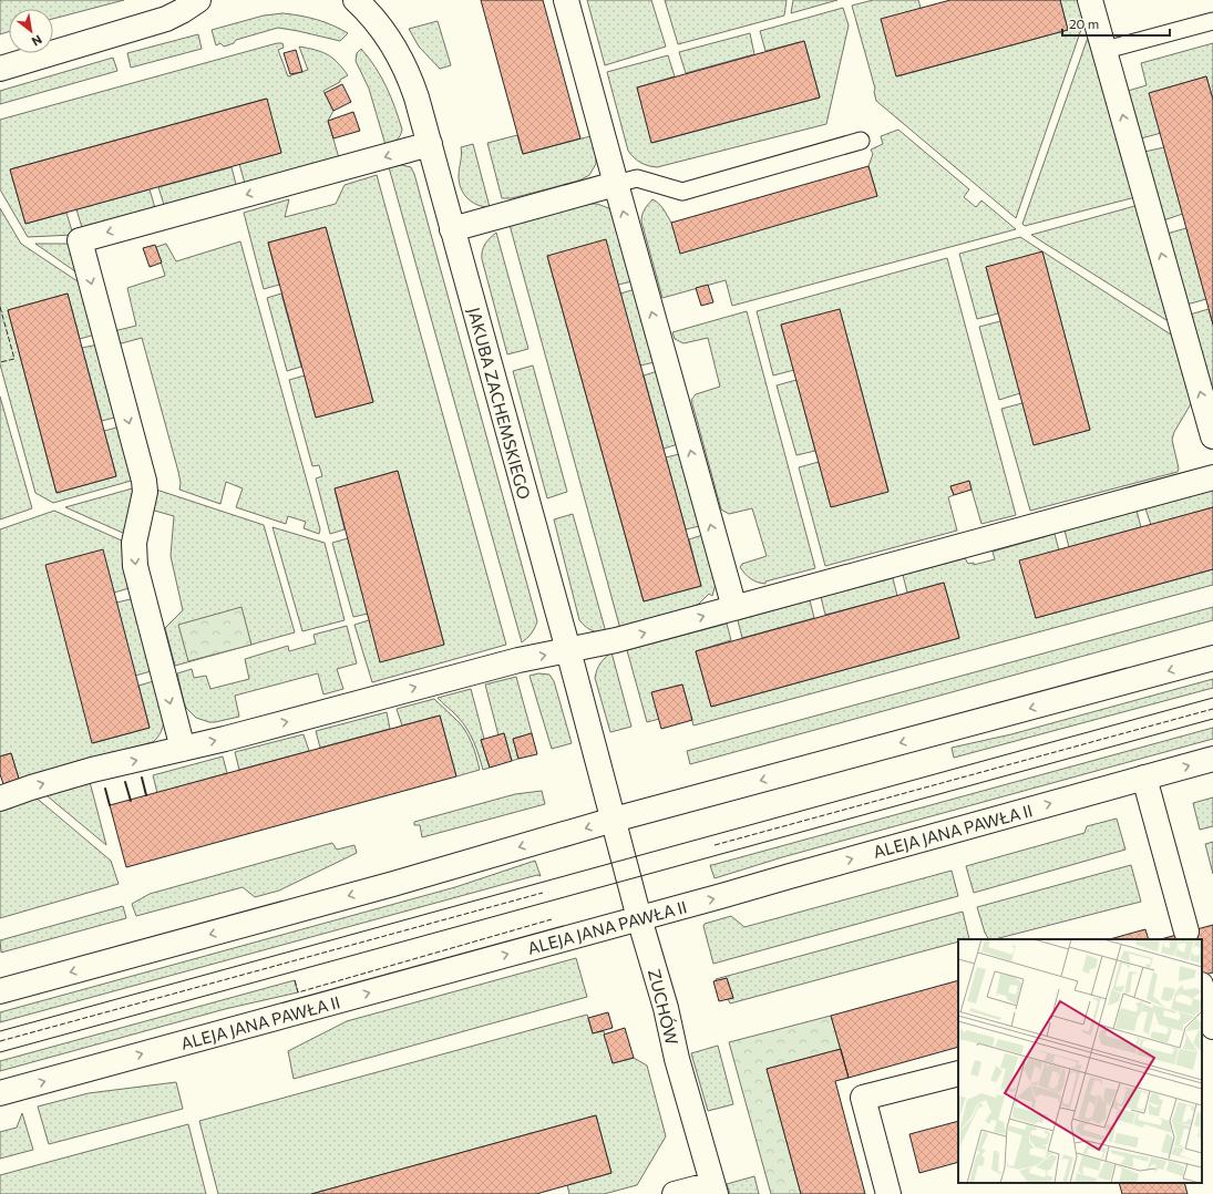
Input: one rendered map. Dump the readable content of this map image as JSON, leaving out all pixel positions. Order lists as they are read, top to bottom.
{
  "streets": {
    "street": ["JAKUBA ZACHEMSKIEGO", "ALEJA JANA PAWŁA II", "ZUCHÓW"]
  },
  "crossings": [
    ["JAKUBA ZACHEMSKIEGO", "ZUCHÓW"],
    ["ALEJA JANA PAWŁA II", "ZUCHÓW"]
  ],
  "scale_bar": "20 m",
  "north": "bottom right"
}
